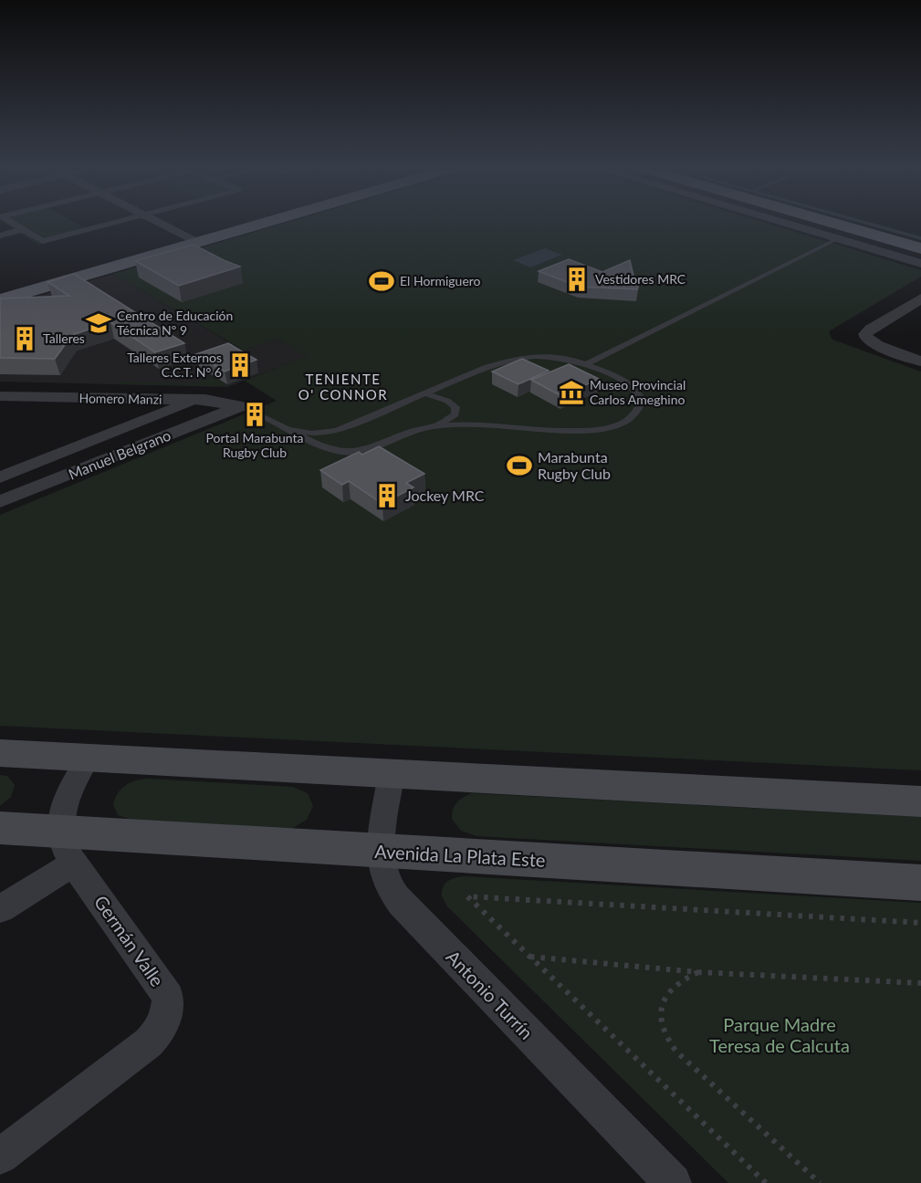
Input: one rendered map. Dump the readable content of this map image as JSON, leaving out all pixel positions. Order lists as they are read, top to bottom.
{
  "streets": {
    "main road": ["Avenida La Plata Este"],
    "street": [
      "Homero Manzi",
      "Manuel Belgrano",
      "Germán Valle",
      "Antonio Turrín"
    ]
  },
  "crossings": [
    ["Homero Manzi", "Manuel Belgrano"],
    ["Avenida La Plata Este", "Germán Valle"],
    ["Avenida La Plata Este", "Antonio Turrín"]
  ],
  "districts": ["TENIENTE O' CONNOR"],
  "parks": ["Parque Madre Teresa de Calcuta"],
  "places": {
    "building": [
      "Vestidores MRC",
      "Talleres",
      "Talleres Externos C.C.T. N° 6",
      "Portal Marabunta Rugby Club",
      "Jockey MRC"
    ],
    "sports": ["El Hormiguero", "Marabunta Rugby Club"],
    "school or university": ["Centro de Educación Técnica Nº 9"],
    "museum": ["Museo Provincial Carlos Ameghino"]
  }
}
